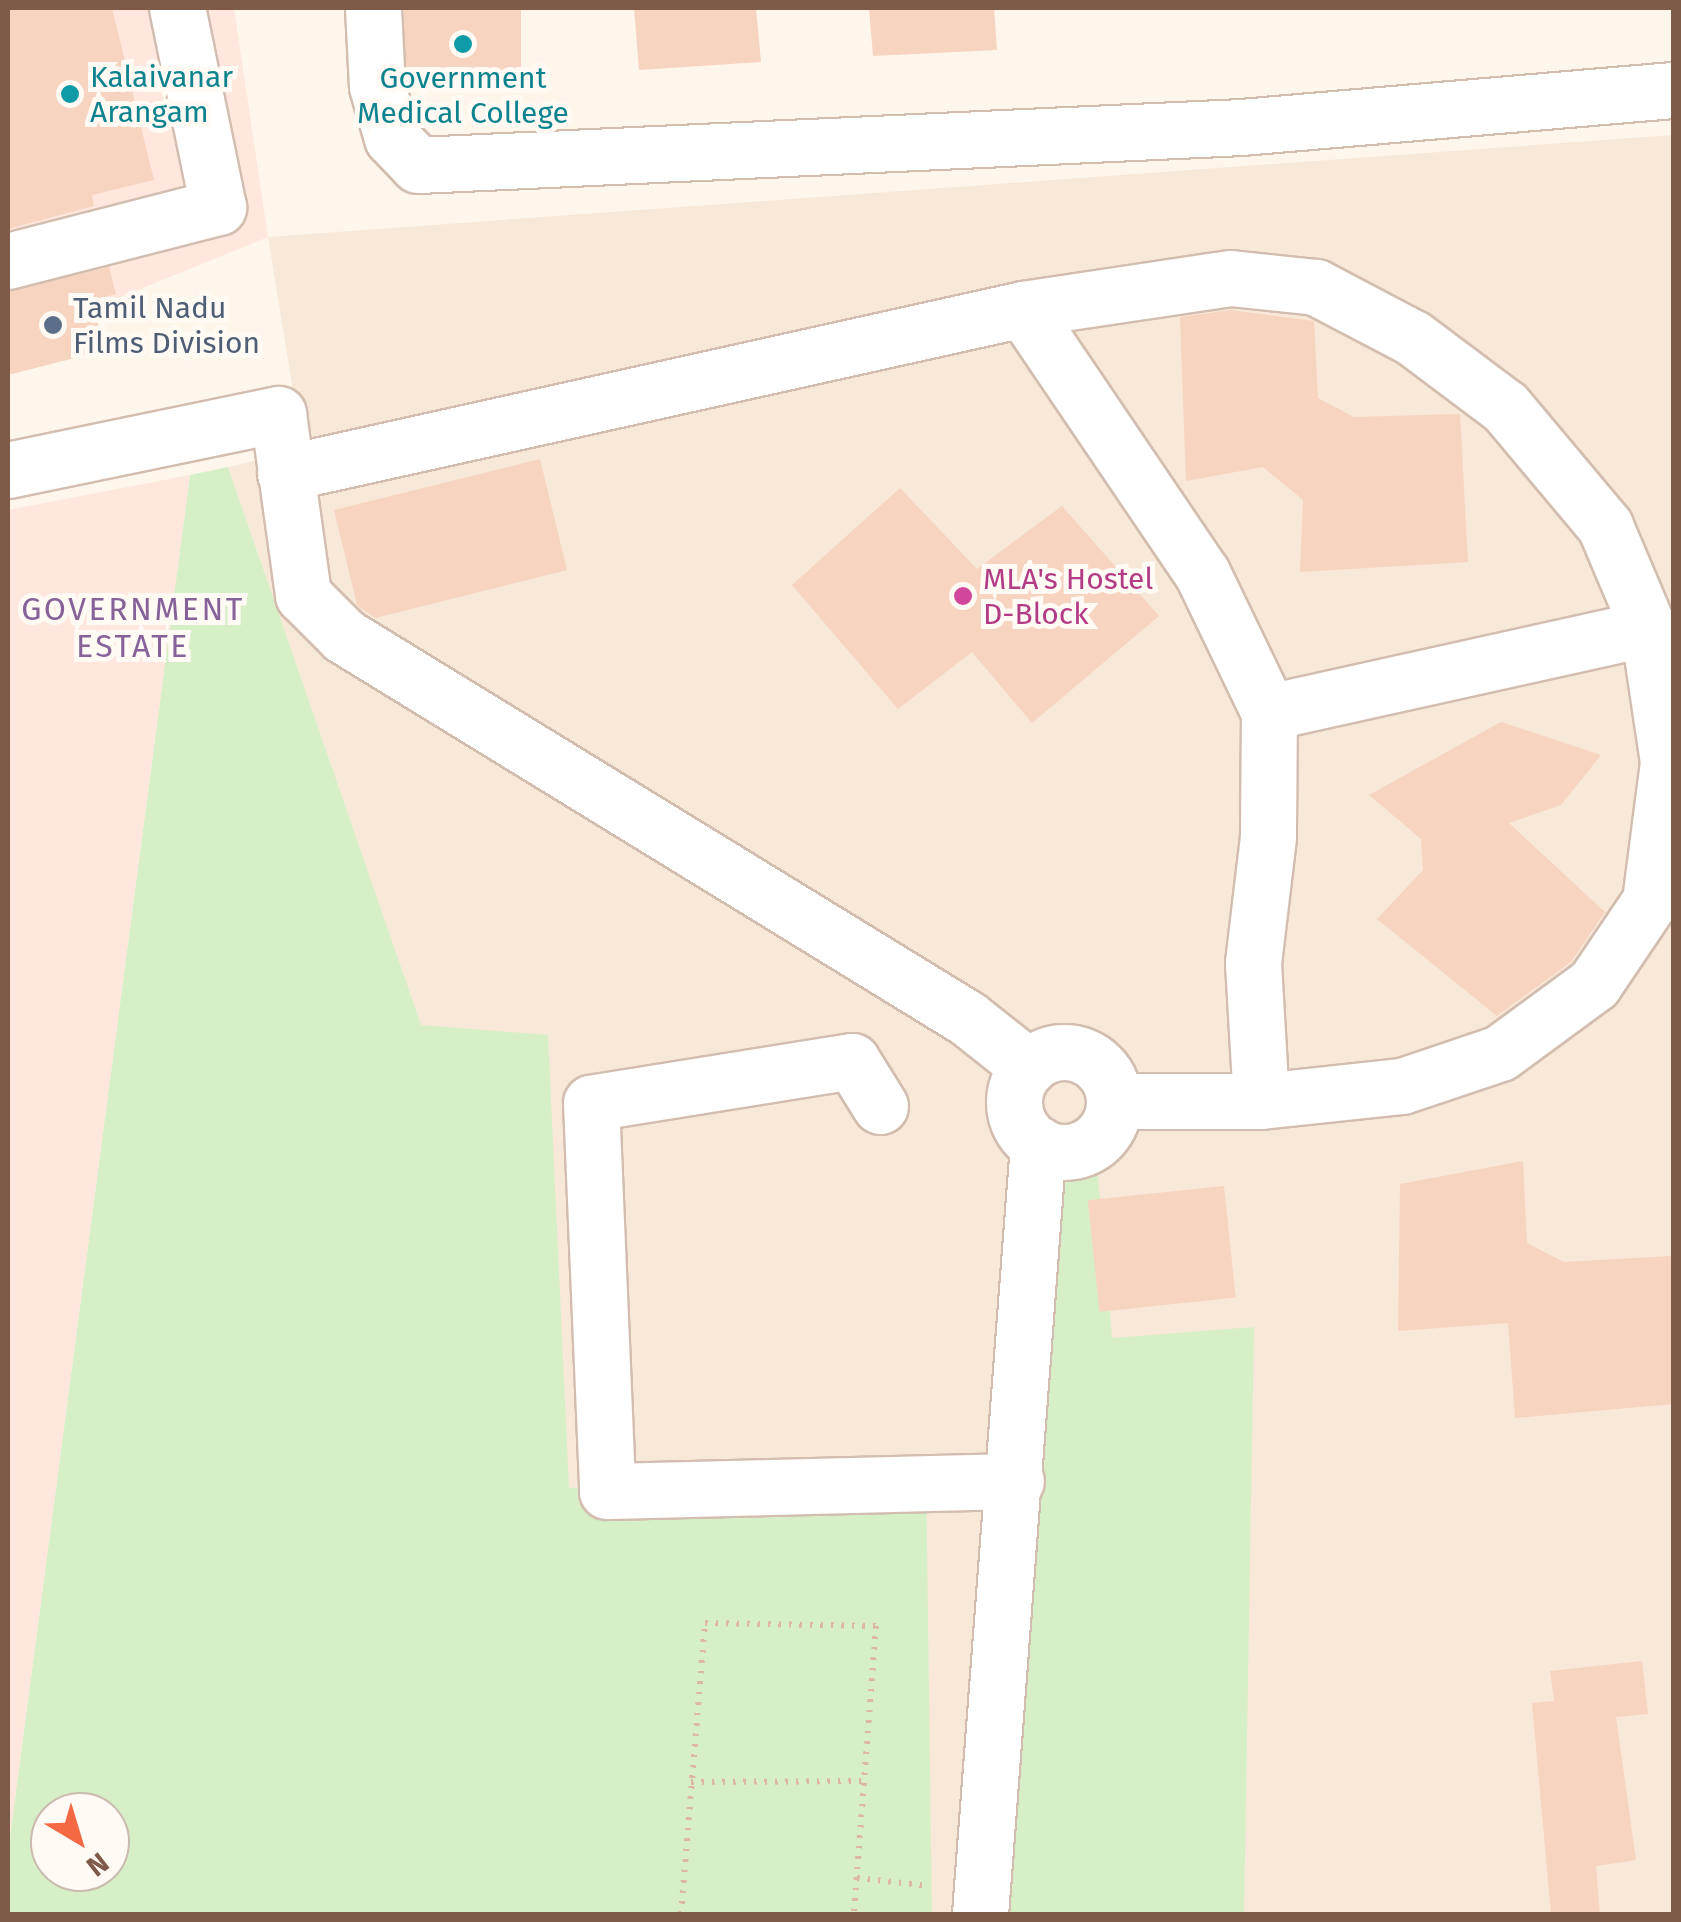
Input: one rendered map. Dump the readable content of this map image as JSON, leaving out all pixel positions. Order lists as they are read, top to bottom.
{
  "districts": ["GOVERNMENT ESTATE"],
  "places": [
    "Government Medical College",
    "Kalaivanar Arangam",
    "Tamil Nadu Films Division",
    "MLA's Hostel D-Block"
  ],
  "north": "bottom right"
}
